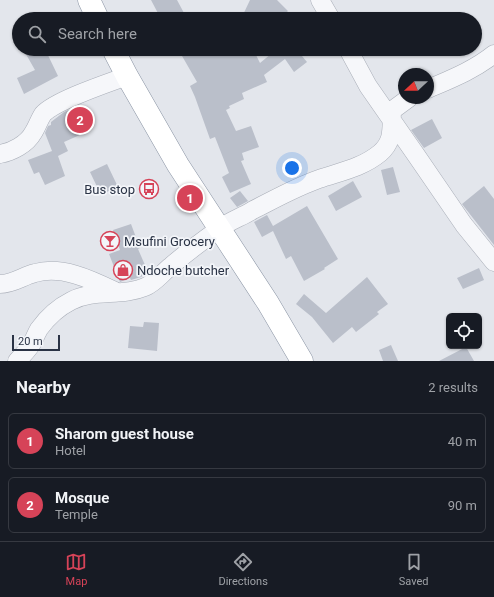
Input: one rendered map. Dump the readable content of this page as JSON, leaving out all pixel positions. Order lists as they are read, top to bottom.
{
  "places": {
    "bus stop": ["Bus stop"],
    "bar": ["Msufini Grocery"],
    "shop": ["Ndoche butcher"]
  },
  "scale_bar": "20 m",
  "north": "left",
  "page": {
    "search": "Search here",
    "pins": ["2", "1"],
    "scale": "20 m",
    "heading": ["Nearby", "2 results"],
    "list": [
      {
        "mark": "1",
        "name": "Sharom guest house",
        "note": "Hotel",
        "value": "40 m"
      },
      {
        "mark": "2",
        "name": "Mosque",
        "note": "Temple",
        "value": "90 m"
      }
    ],
    "nav": ["Map", "Directions", "Saved"]
  }
}
